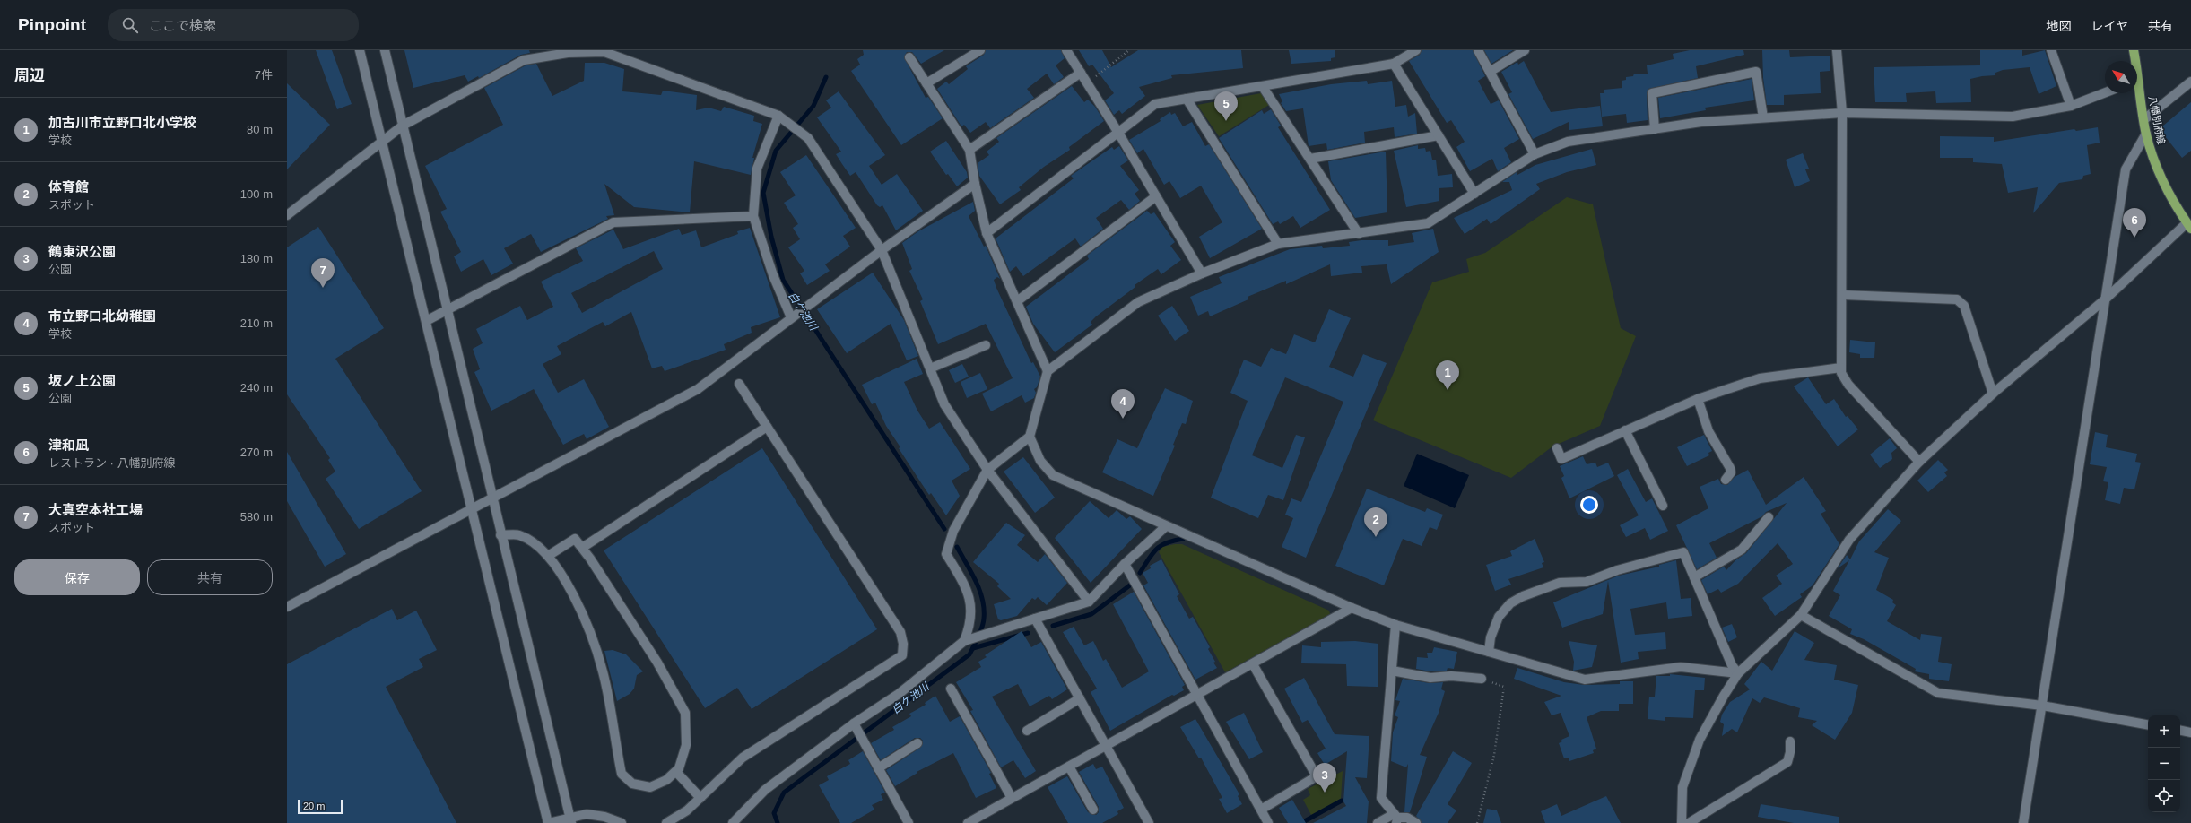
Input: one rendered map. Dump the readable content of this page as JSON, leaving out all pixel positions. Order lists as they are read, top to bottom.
{
  "streets": {
    "main road": ["八幡別府線"]
  },
  "water": ["白ケ池川"],
  "scale_bar": "20 m",
  "north": "top left",
  "page": {
    "header": "Pinpoint",
    "search": "ここで検索",
    "nav": ["地図", "レイヤ", "共有"],
    "heading": ["周辺", "7件"],
    "pins": [
      "5",
      "6",
      "7",
      "1",
      "4",
      "2",
      "3"
    ],
    "list": [
      {
        "mark": "1",
        "name": "加古川市立野口北小学校",
        "note": "学校",
        "value": "80 m"
      },
      {
        "mark": "2",
        "name": "体育館",
        "note": "スポット",
        "value": "100 m"
      },
      {
        "mark": "3",
        "name": "鶴東沢公園",
        "note": "公園",
        "value": "180 m"
      },
      {
        "mark": "4",
        "name": "市立野口北幼稚園",
        "note": "学校",
        "value": "210 m"
      },
      {
        "mark": "5",
        "name": "坂ノ上公園",
        "note": "公園",
        "value": "240 m"
      },
      {
        "mark": "6",
        "name": "津和凪",
        "note": "レストラン · 八幡別府線",
        "value": "270 m"
      },
      {
        "mark": "7",
        "name": "大真空本社工場",
        "note": "スポット",
        "value": "580 m"
      }
    ],
    "buttons": ["保存", "共有"],
    "map_buttons": ["+", "−"],
    "scale": "20 m"
  }
}
